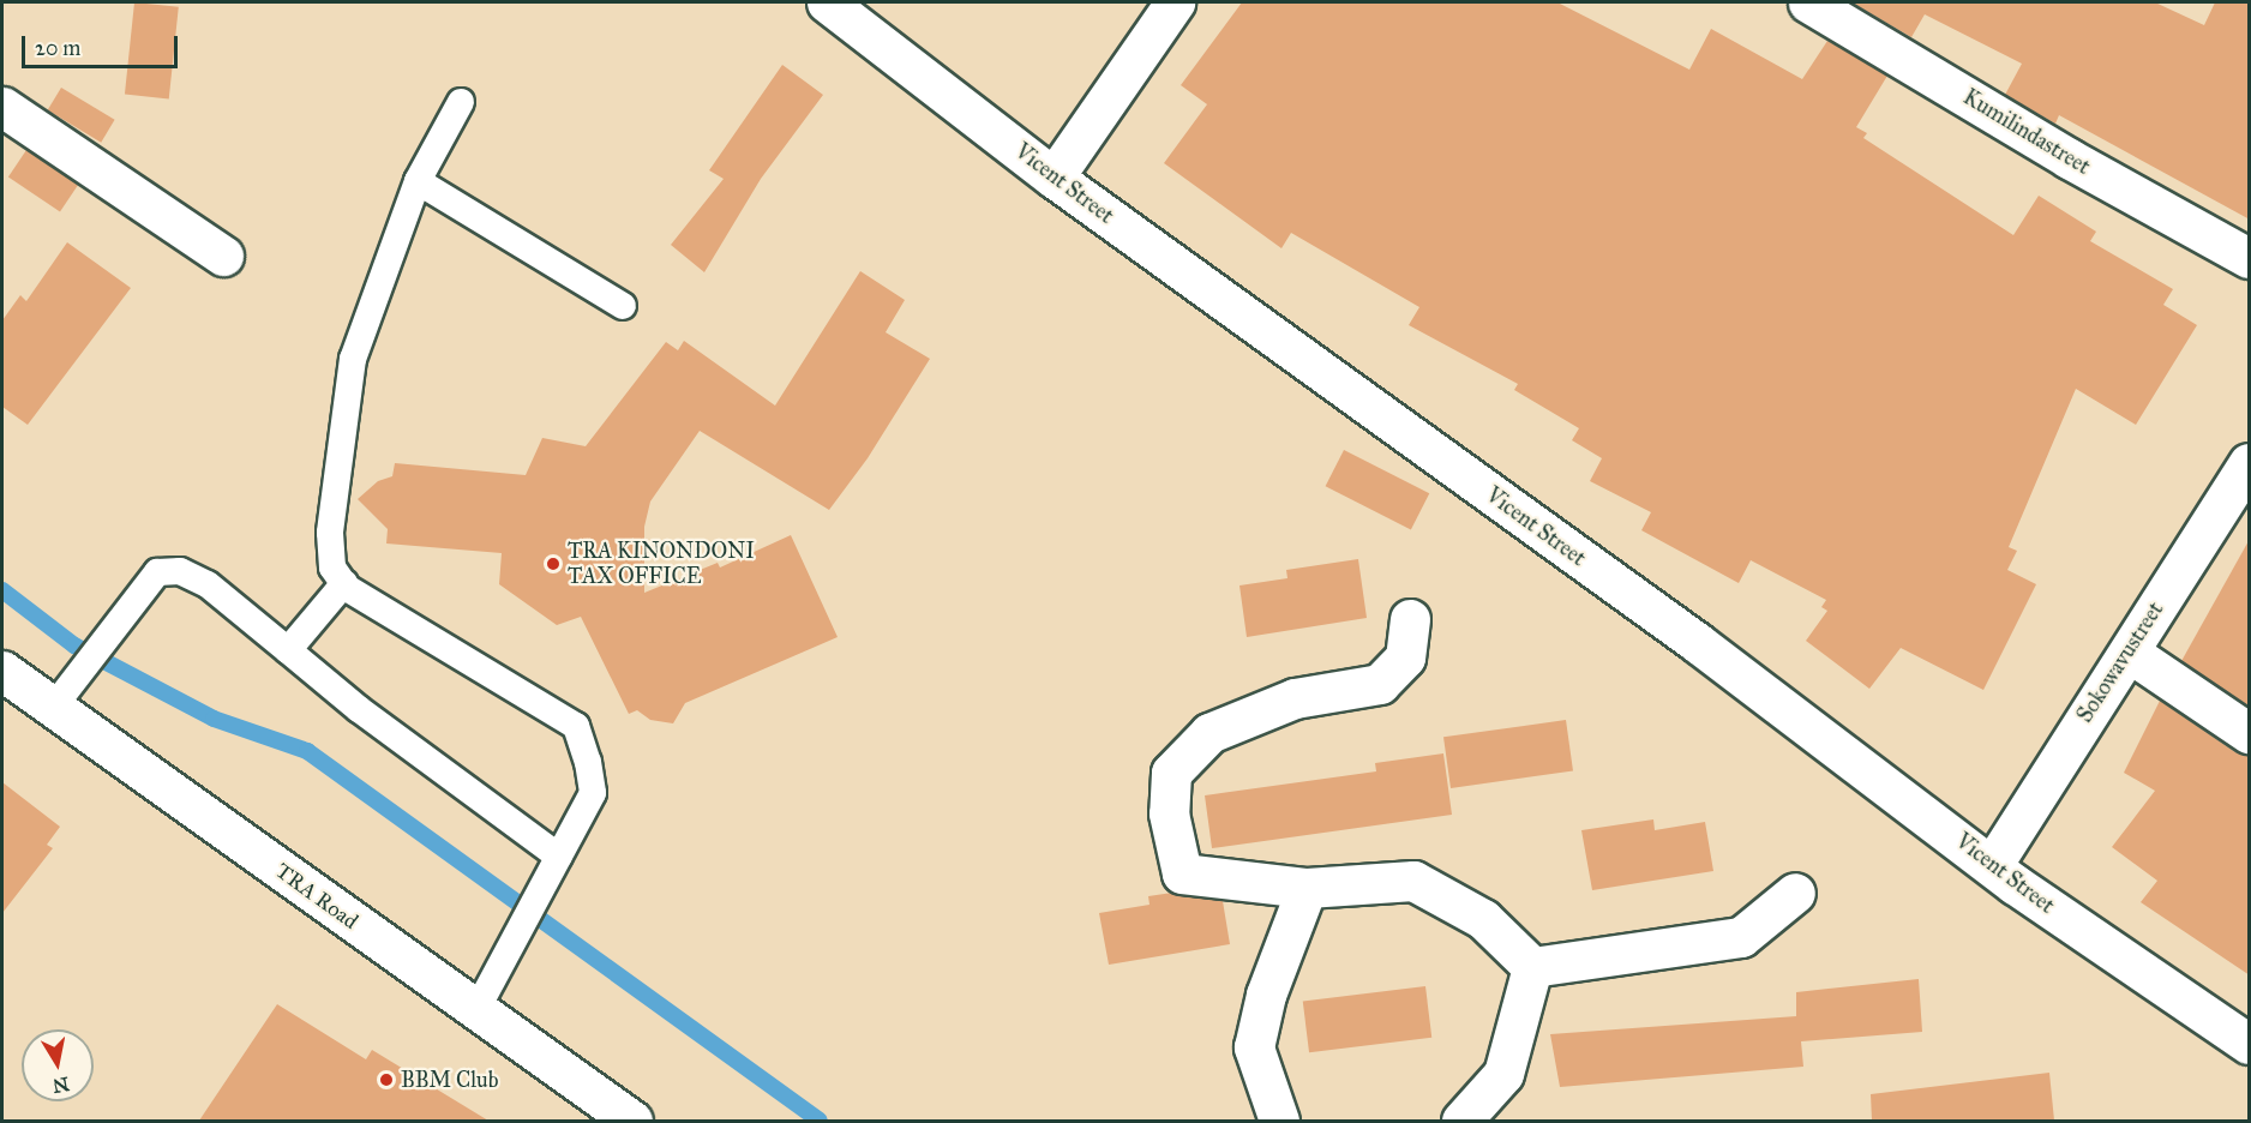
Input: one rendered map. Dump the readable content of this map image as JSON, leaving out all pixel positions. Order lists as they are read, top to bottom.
{
  "streets": {
    "street": [
      "Kumilindastreet",
      "Vicent Street",
      "Sokowavustreet",
      "TRA Road"
    ]
  },
  "crossings": [
    ["Vicent Street", "Sokowavustreet"]
  ],
  "places": ["TRA KINONDONI TAX OFFICE", "BBM Club"],
  "scale_bar": "20 m",
  "north": "bottom"
}
